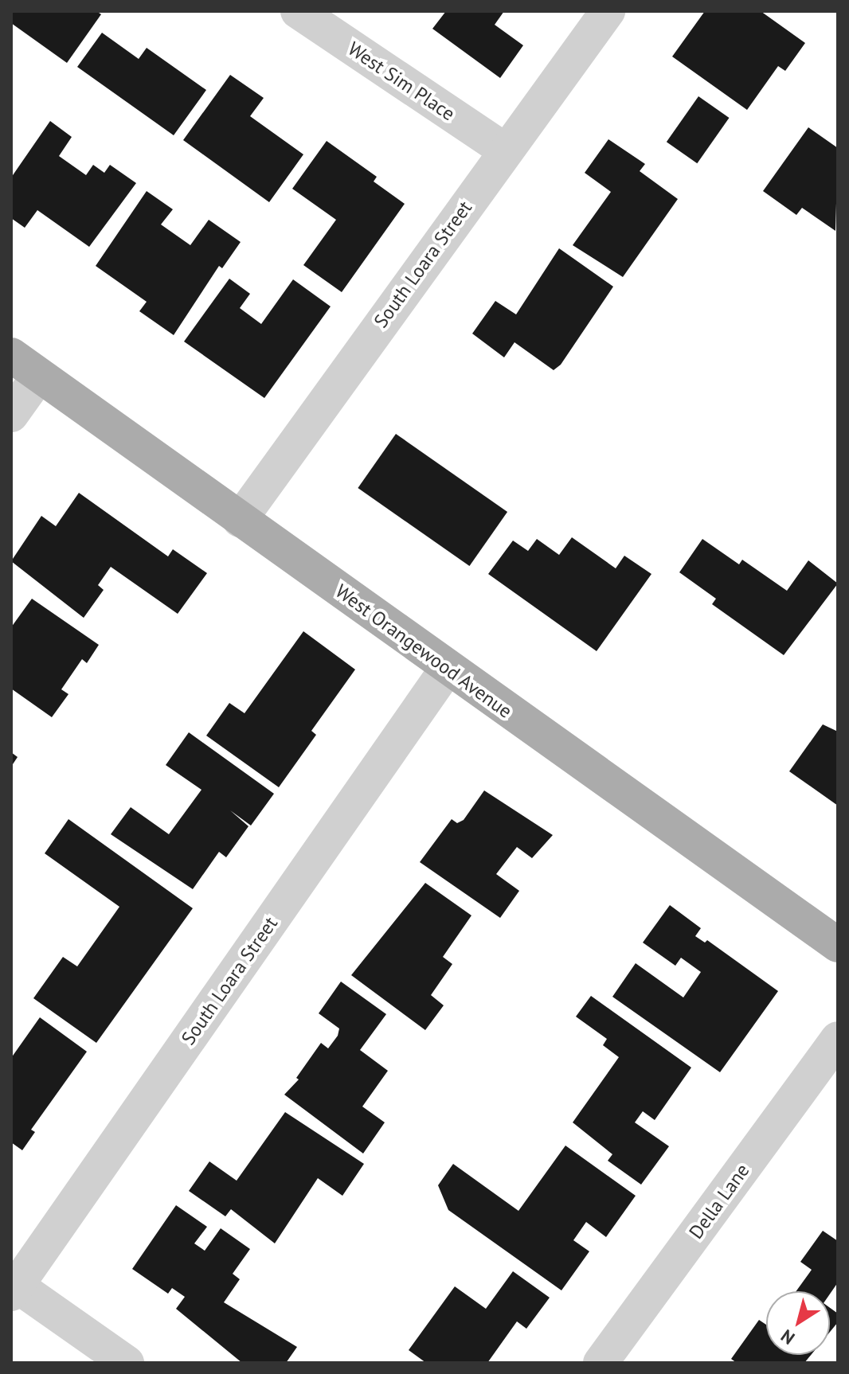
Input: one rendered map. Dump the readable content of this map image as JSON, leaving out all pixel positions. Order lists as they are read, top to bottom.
{
  "streets": {
    "main road": ["West Orangewood Avenue"],
    "street": ["West Sim Place", "South Loara Street", "Della Lane"]
  },
  "crossings": [
    ["West Sim Place", "South Loara Street"],
    ["South Loara Street", "West Orangewood Avenue"]
  ],
  "north": "bottom left"
}
